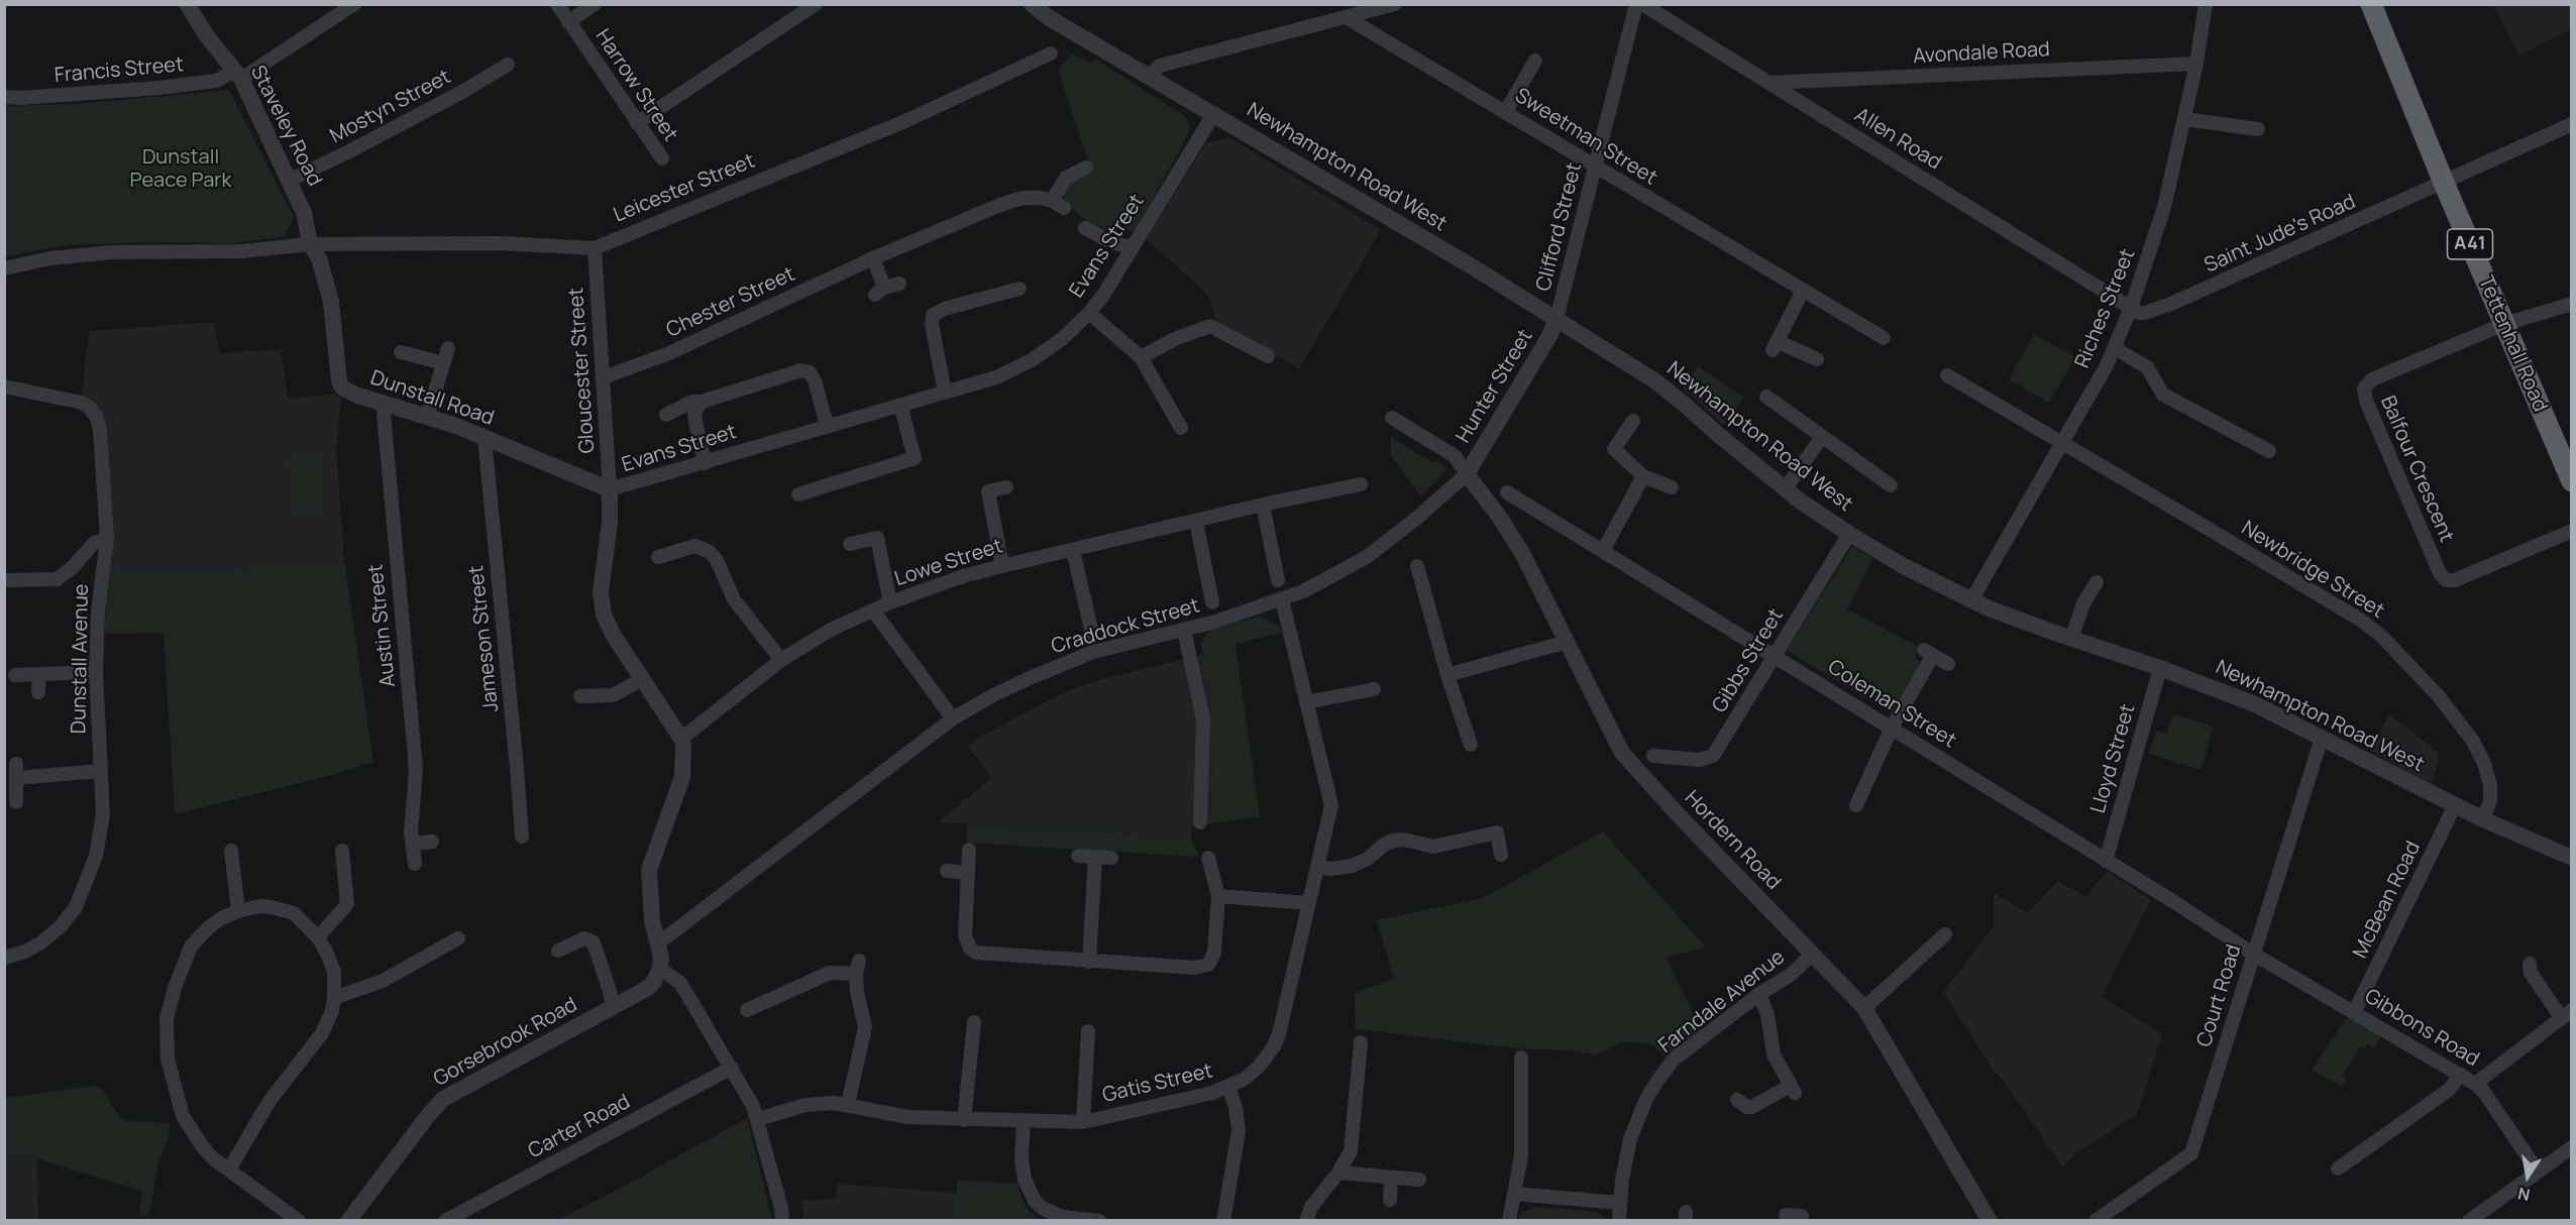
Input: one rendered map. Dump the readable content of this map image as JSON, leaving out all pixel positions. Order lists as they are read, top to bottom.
{
  "streets": {
    "highway": ["A41", "Tettenhall Road"],
    "street": [
      "Avondale Road",
      "Francis Street",
      "Harrow Street",
      "Mostyn Street",
      "Staveley Road",
      "Sweetman Street",
      "Allen Road",
      "Newhampton Road West",
      "Leicester Street",
      "Clifford Street",
      "Saint Jude's Road",
      "Evans Street",
      "Chester Street",
      "Riches Street",
      "Gloucester Street",
      "Hunter Street",
      "Dunstall Road",
      "Balfour Crescent",
      "Lowe Street",
      "Newbridge Street",
      "Austin Street",
      "Craddock Street",
      "Jameson Street",
      "Dunstall Avenue",
      "Gibbs Street",
      "Coleman Street",
      "Lloyd Street",
      "Hordern Road",
      "McBean Road",
      "Court Road",
      "Farndale Avenue",
      "Gibbons Road",
      "Gorsebrook Road",
      "Gatis Street",
      "Carter Road"
    ]
  },
  "crossings": [
    ["Avondale Road", "Allen Road"],
    ["Avondale Road", "Riches Street"],
    ["Francis Street", "Staveley Road"],
    ["Mostyn Street", "Staveley Road"],
    ["Staveley Road", "Leicester Street"],
    ["Staveley Road", "Dunstall Road"],
    ["Sweetman Street", "Clifford Street"],
    ["Allen Road", "Saint Jude's Road"],
    ["Allen Road", "Riches Street"],
    ["Newhampton Road West", "Clifford Street"],
    ["Newhampton Road West", "Evans Street"],
    ["Newhampton Road West", "Riches Street"],
    ["Newhampton Road West", "Hunter Street"],
    ["Newhampton Road West", "Newbridge Street"],
    ["Newhampton Road West", "Gibbs Street"],
    ["Newhampton Road West", "Lloyd Street"],
    ["Newhampton Road West", "McBean Road"],
    ["Newhampton Road West", "Court Road"],
    ["Leicester Street", "Gloucester Street"],
    ["Leicester Street", "Dunstall Road"],
    ["Clifford Street", "Hunter Street"],
    ["Saint Jude's Road", "Riches Street"],
    ["Saint Jude's Road", "Tettenhall Road"],
    ["Evans Street", "Gloucester Street"],
    ["Evans Street", "Dunstall Road"],
    ["Chester Street", "Gloucester Street"],
    ["Riches Street", "Newbridge Street"],
    ["Tettenhall Road", "Balfour Crescent"],
    ["Gloucester Street", "Dunstall Road"],
    ["Hunter Street", "Craddock Street"],
    ["Hunter Street", "Hordern Road"],
    ["Dunstall Road", "Austin Street"],
    ["Dunstall Road", "Jameson Street"],
    ["Craddock Street", "Hordern Road"],
    ["Craddock Street", "Gatis Street"],
    ["Gibbs Street", "Coleman Street"],
    ["Coleman Street", "Lloyd Street"],
    ["Coleman Street", "Court Road"],
    ["Coleman Street", "Gibbons Road"],
    ["Hordern Road", "Farndale Avenue"],
    ["McBean Road", "Gibbons Road"],
    ["Court Road", "Gibbons Road"]
  ],
  "parks": ["Dunstall Peace Park"],
  "north": "bottom"
}
